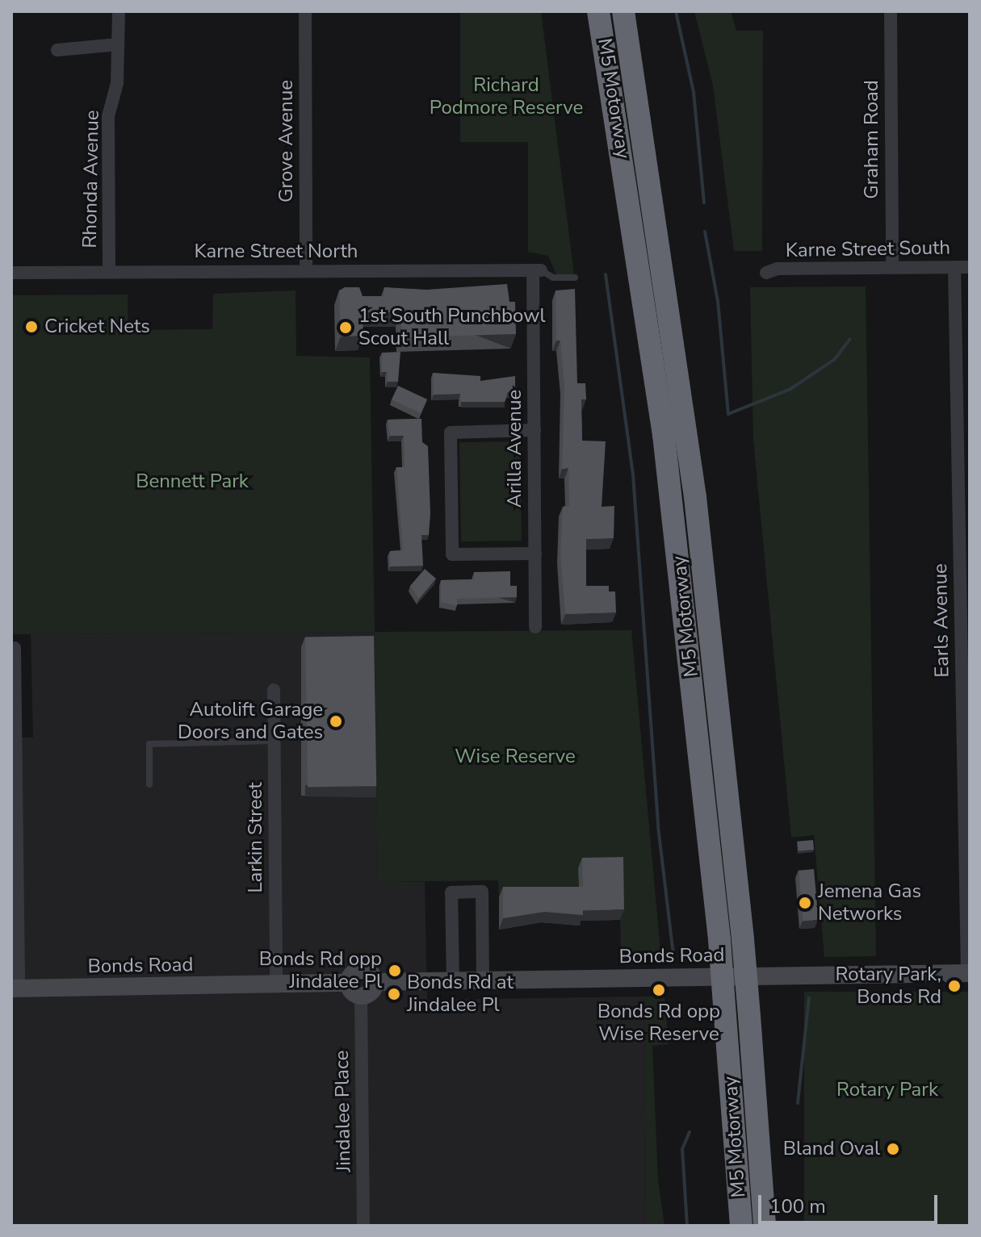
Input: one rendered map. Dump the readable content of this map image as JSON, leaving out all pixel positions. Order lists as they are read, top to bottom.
{
  "streets": {
    "highway": ["M5 Motorway"],
    "main road": ["Bonds Road"],
    "street": [
      "Graham Road",
      "Grove Avenue",
      "Rhonda Avenue",
      "Karne Street South",
      "Karne Street North",
      "Arilla Avenue",
      "Earls Avenue",
      "Larkin Street",
      "Jindalee Place"
    ]
  },
  "crossings": [
    ["Graham Road", "Karne Street South"],
    ["Grove Avenue", "Karne Street North"],
    ["Rhonda Avenue", "Karne Street North"],
    ["Karne Street South", "Earls Avenue"],
    ["Karne Street North", "Arilla Avenue"],
    ["Earls Avenue", "Bonds Road"],
    ["Larkin Street", "Bonds Road"],
    ["Bonds Road", "Jindalee Place"]
  ],
  "parks": [
    "Richard Podmore Reserve",
    "Bennett Park",
    "Wise Reserve",
    "Rotary Park"
  ],
  "places": [
    "Cricket Nets",
    "1st South Punchbowl Scout Hall",
    "Autolift Garage Doors and Gates",
    "Jemena Gas Networks",
    "Bonds Rd opp Jindalee Pl",
    "Rotary Park, Bonds Rd",
    "Bonds Rd opp Wise Reserve",
    "Bonds Rd at Jindalee Pl",
    "Bland Oval"
  ],
  "scale_bar": "100 m"
}
